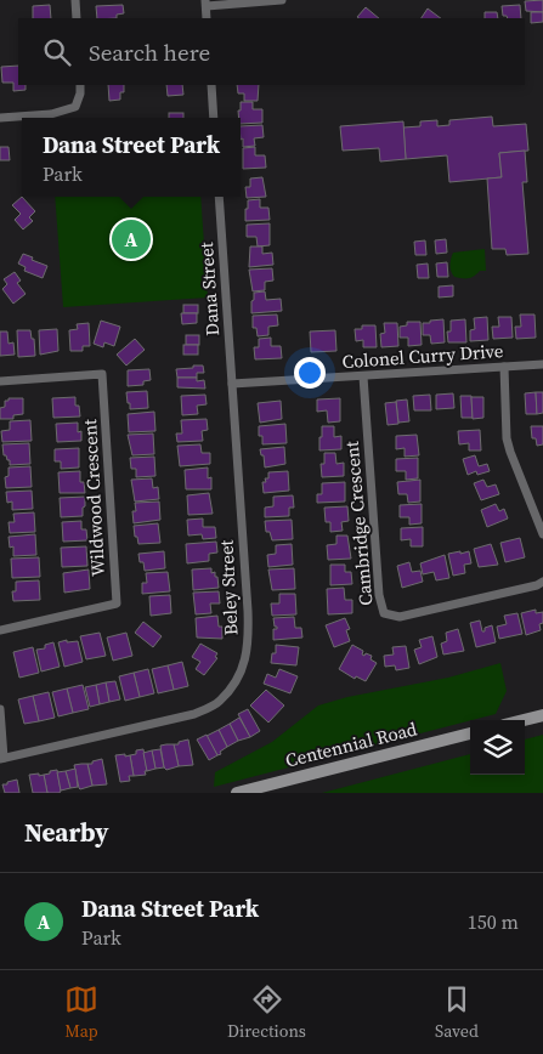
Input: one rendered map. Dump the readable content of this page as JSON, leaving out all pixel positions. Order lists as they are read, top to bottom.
{
  "streets": {
    "main road": ["Centennial Road"],
    "street": [
      "Dana Street",
      "Colonel Curry Drive",
      "Wildwood Crescent",
      "Cambridge Crescent",
      "Beley Street"
    ]
  },
  "crossings": [
    ["Dana Street", "Colonel Curry Drive"],
    ["Dana Street", "Beley Street"],
    ["Colonel Curry Drive", "Cambridge Crescent"],
    ["Colonel Curry Drive", "Beley Street"]
  ],
  "page": {
    "search": "Search here",
    "popup": ["Dana Street Park", "Park"],
    "pins": "A",
    "heading": "Nearby",
    "list": [
      {
        "mark": "A",
        "name": "Dana Street Park",
        "note": "Park",
        "value": "150 m"
      }
    ],
    "nav": ["Map", "Directions", "Saved"]
  }
}
